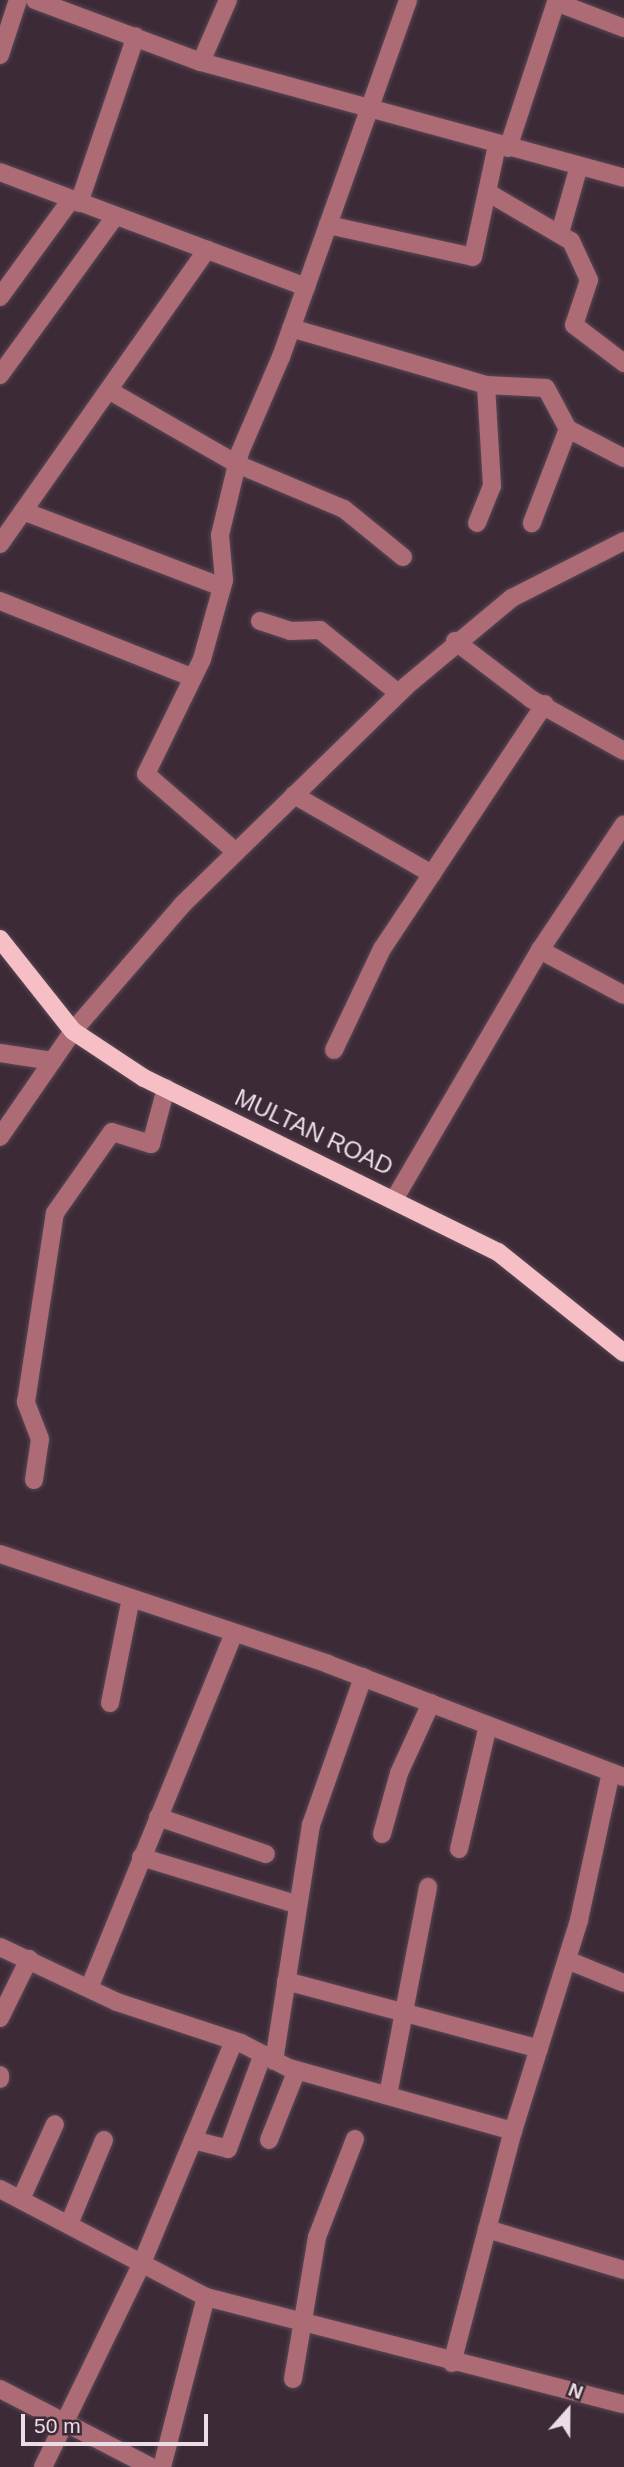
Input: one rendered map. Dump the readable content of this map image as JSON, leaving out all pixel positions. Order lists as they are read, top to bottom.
{
  "streets": {
    "main road": ["MULTAN ROAD"]
  },
  "scale_bar": "50 m",
  "north": "top"
}
